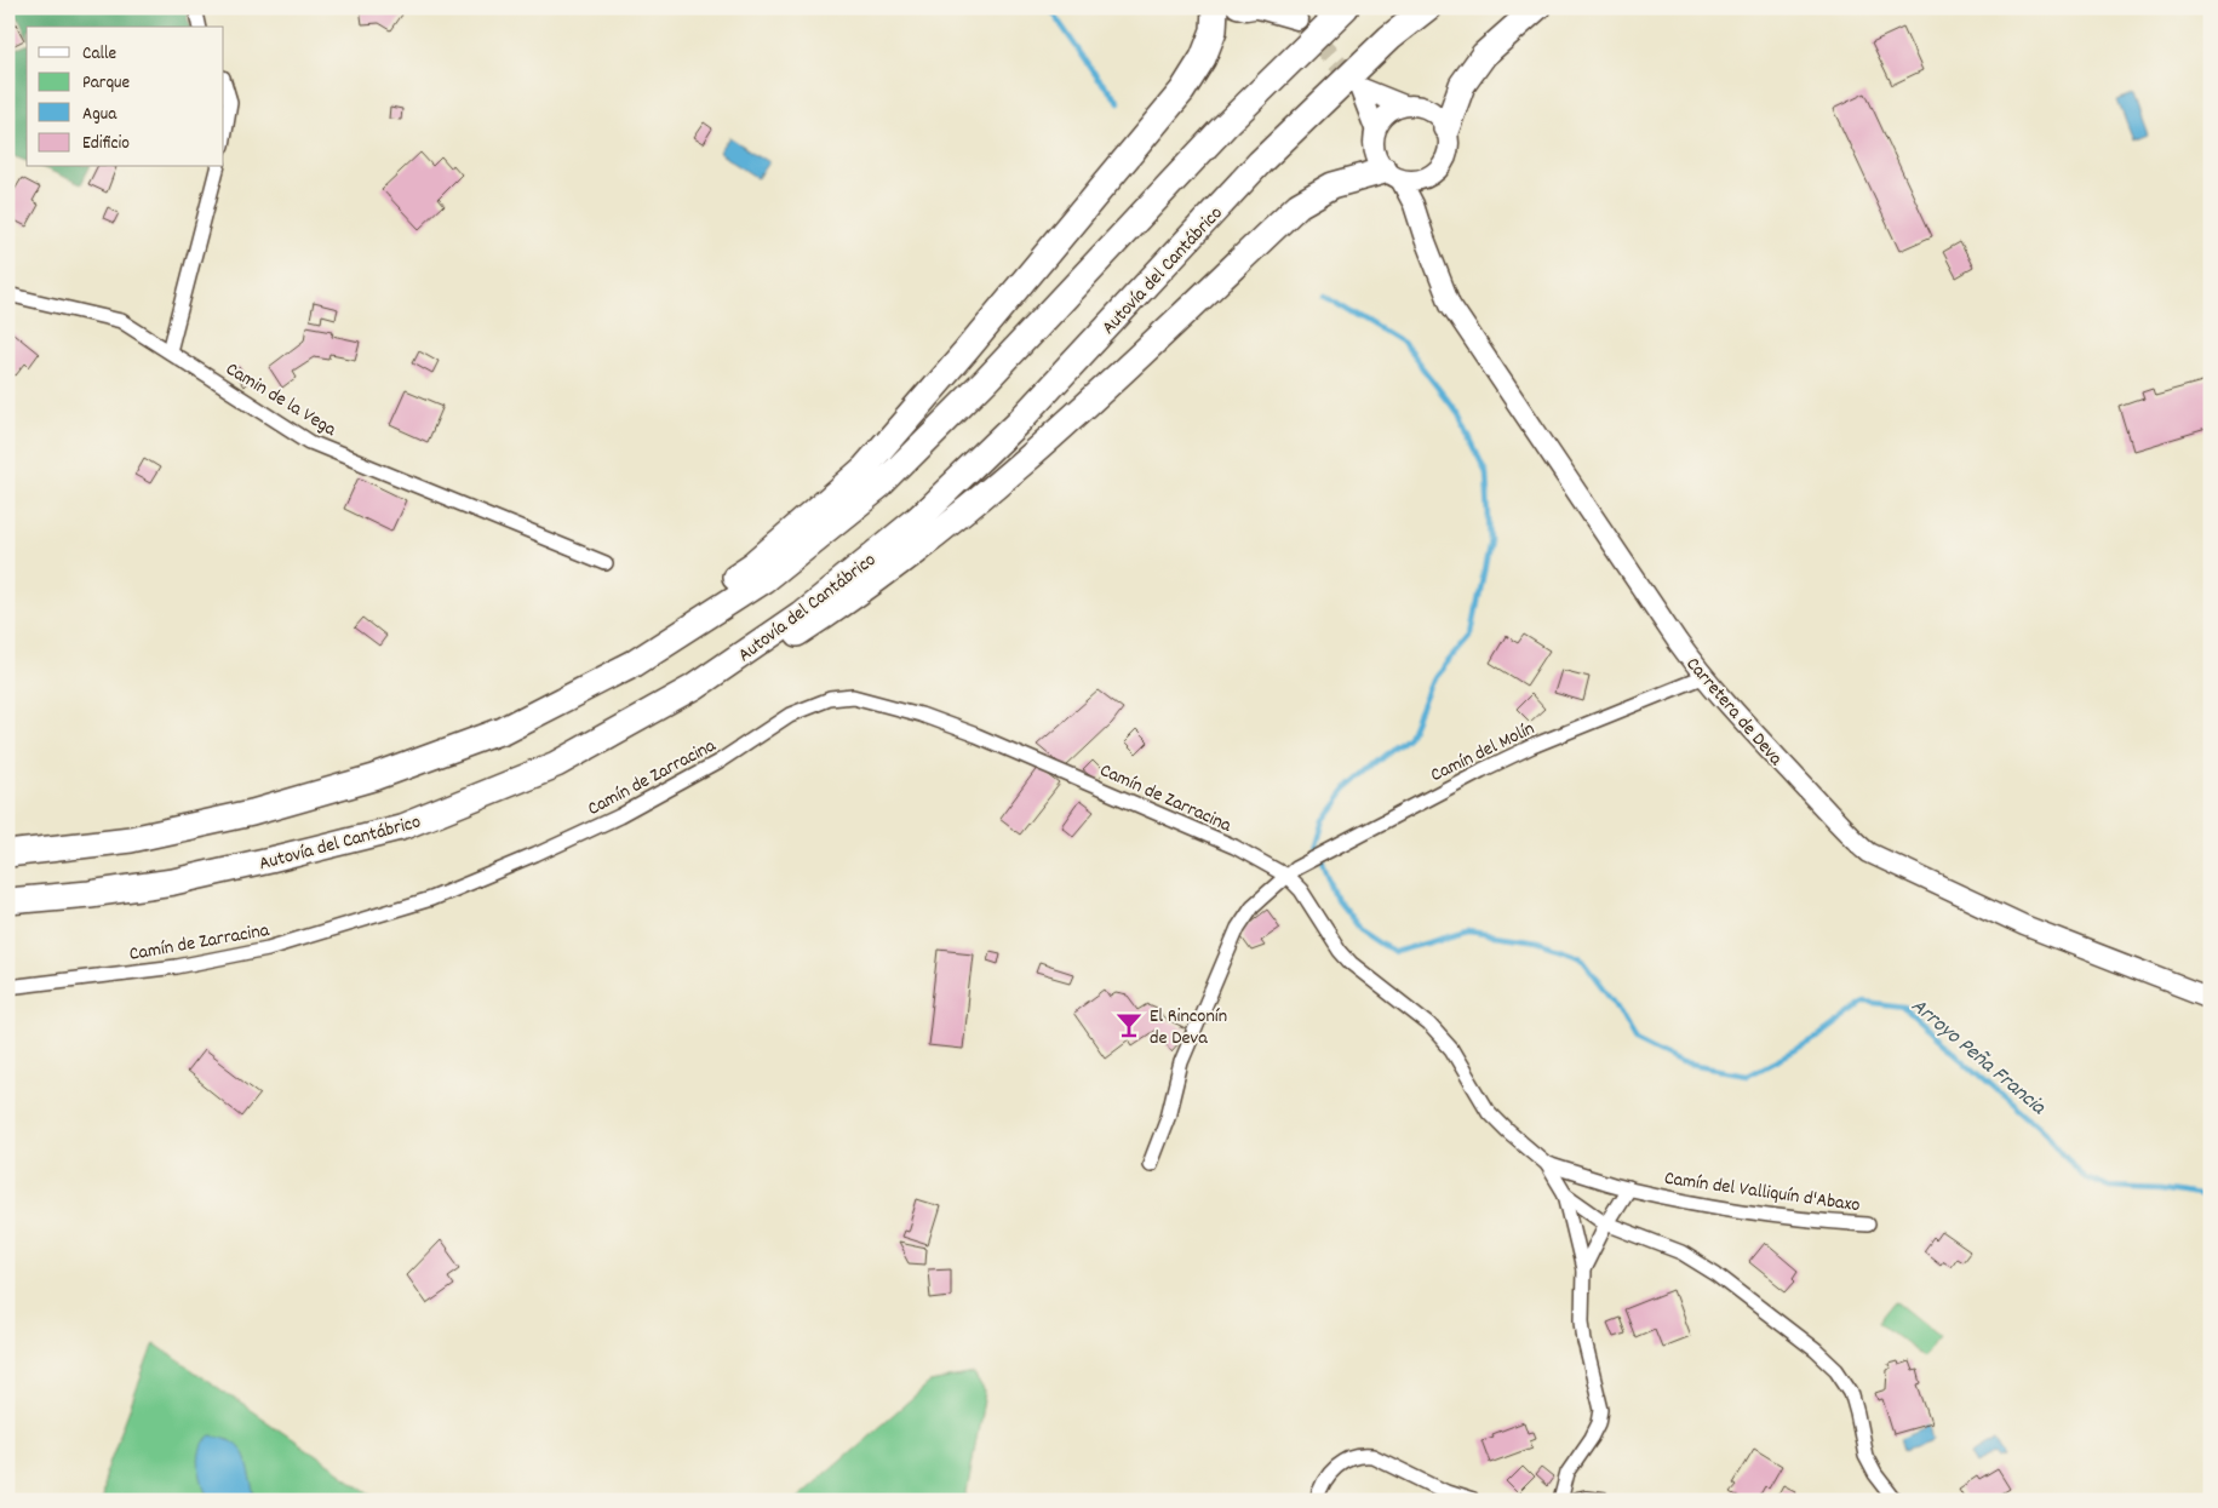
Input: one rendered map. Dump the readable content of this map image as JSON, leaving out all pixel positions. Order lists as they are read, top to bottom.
{
  "streets": {
    "highway": ["Autovía del Cantábrico"],
    "street": [
      "Camin de la Vega",
      "Carretera de Deva",
      "Camín del Molín",
      "Camín de Zarracina",
      "Camín del Valliquín d'Abaxo"
    ]
  },
  "crossings": [
    ["Carretera de Deva", "Camín del Molín"],
    ["Camín del Molín", "Camín de Zarracina"]
  ],
  "water": ["Arroyo Peña Francia"],
  "places": {
    "bar": ["El Rinconín de Deva"]
  },
  "legend": [
    "Calle",
    "Parque",
    "Agua",
    "Edificio"
  ]
}
